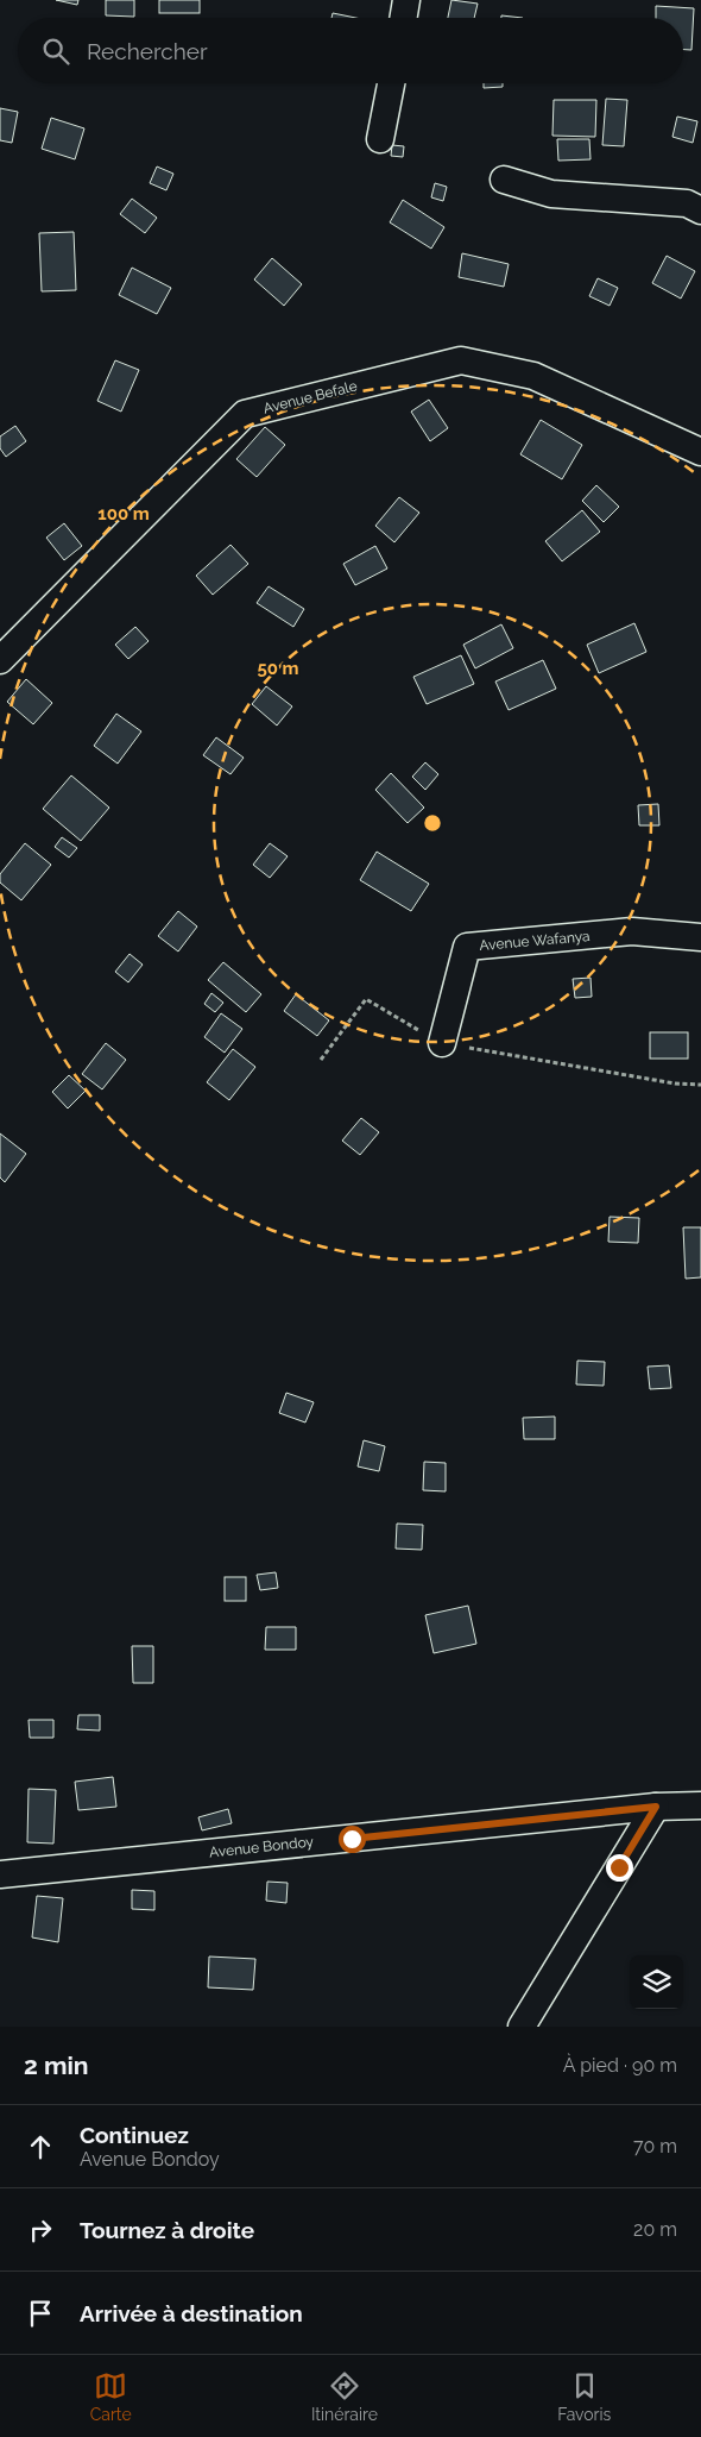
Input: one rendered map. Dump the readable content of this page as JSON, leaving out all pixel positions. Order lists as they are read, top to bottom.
{
  "streets": {
    "street": ["Avenue Befale", "Avenue Wafanya", "Avenue Bondoy"]
  },
  "page": {
    "search": "Rechercher",
    "heading": ["2 min", "À pied · 90 m"],
    "list": [
      ["Continuez", "Avenue Bondoy", "70 m"],
      ["Tournez à droite", "20 m"],
      "Arrivée à destination"
    ],
    "nav": ["Carte", "Itinéraire", "Favoris"]
  },
  "rings": ["100 m", "50 m"]
}
